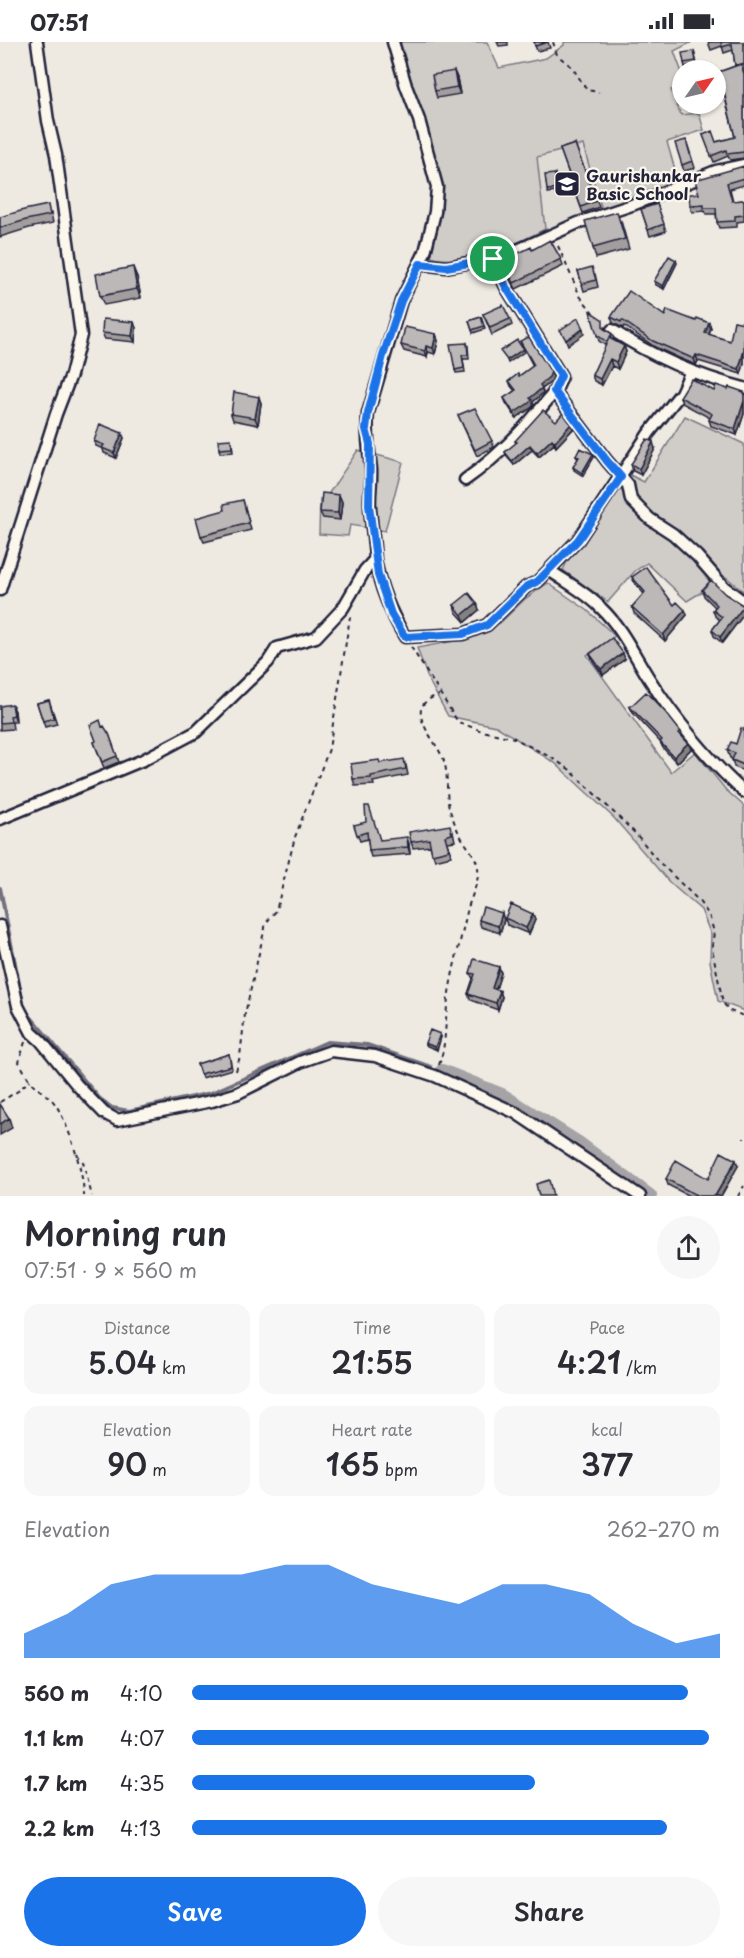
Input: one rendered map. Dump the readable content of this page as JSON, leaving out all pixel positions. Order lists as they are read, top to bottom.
{
  "places": {
    "school or university": ["Gaurishankar Basic School"]
  },
  "north": "top right",
  "page": {
    "status": "07:51",
    "heading": ["Morning run", "07:51 · 9 × 560 m"],
    "stats": [
      ["Distance", "5.04 km"],
      ["Time", "21:55"],
      ["Pace", "4:21 /km"],
      ["Elevation", "90 m"],
      ["Heart rate", "165 bpm"],
      ["kcal", "377"]
    ],
    "chart": ["Elevation", "262–270 m"],
    "list": [
      {
        "name": "560 m",
        "note": "4:10"
      },
      {
        "name": "1.1 km",
        "note": "4:07"
      },
      {
        "name": "1.7 km",
        "note": "4:35"
      },
      {
        "name": "2.2 km",
        "note": "4:13"
      }
    ],
    "buttons": ["Save", "Share"]
  }
}
